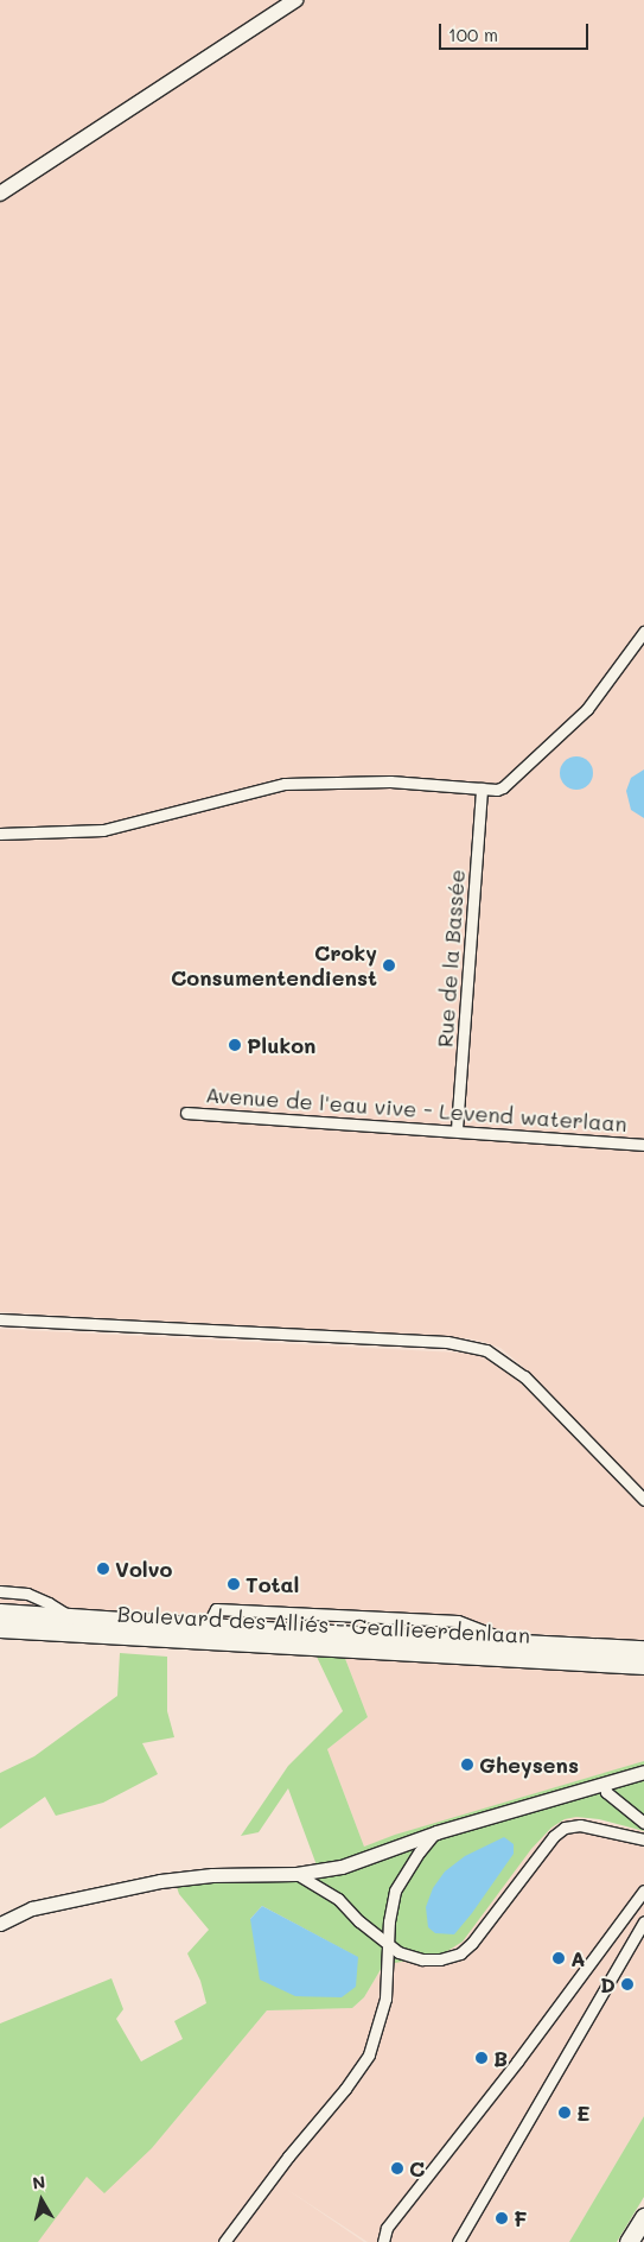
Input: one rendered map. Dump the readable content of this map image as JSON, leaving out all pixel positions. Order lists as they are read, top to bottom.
{
  "streets": {
    "highway": ["Boulevard des Alliés - Geallieerdenlaan"],
    "street": ["Rue de la Bassée", "Avenue de l'eau vive - Levend waterlaan"]
  },
  "crossings": [
    ["Rue de la Bassée", "Avenue de l'eau vive - Levend waterlaan"]
  ],
  "places": [
    "Croky Consumentendienst",
    "Plukon",
    "Volvo",
    "Total",
    "Gheysens",
    "A",
    "D",
    "B",
    "E",
    "C",
    "F"
  ],
  "scale_bar": "100 m",
  "north": "top"
}
